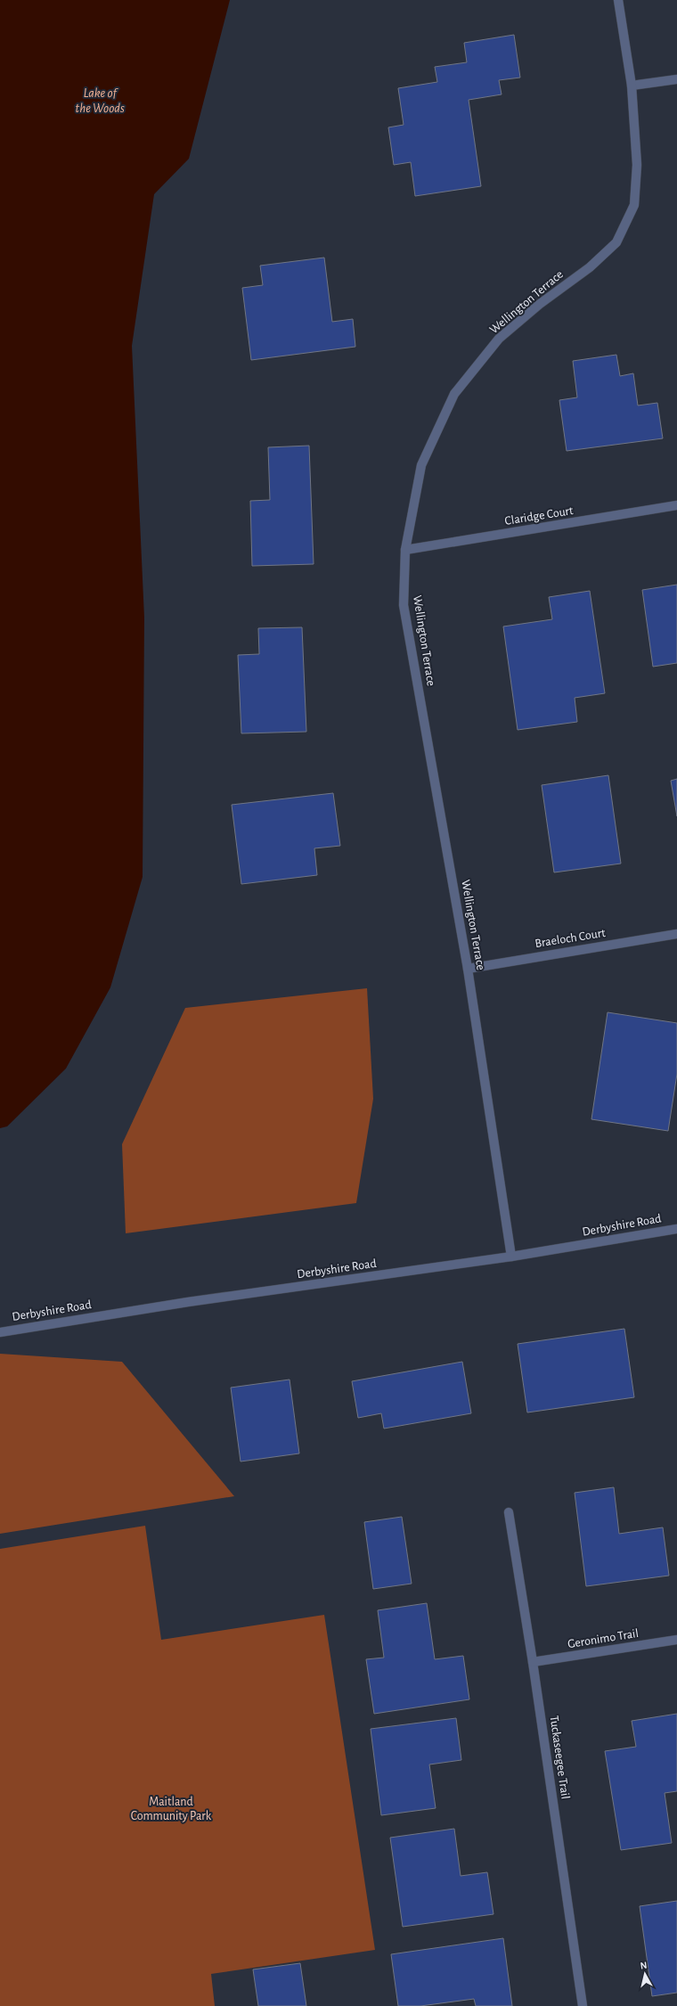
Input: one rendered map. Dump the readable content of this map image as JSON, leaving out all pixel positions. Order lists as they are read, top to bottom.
{
  "streets": {
    "street": [
      "Wellington Terrace",
      "Claridge Court",
      "Braeloch Court",
      "Derbyshire Road",
      "Geronimo Trail",
      "Tuckaseegee Trail"
    ]
  },
  "crossings": [
    ["Wellington Terrace", "Claridge Court"],
    ["Wellington Terrace", "Braeloch Court"],
    ["Wellington Terrace", "Derbyshire Road"],
    ["Geronimo Trail", "Tuckaseegee Trail"]
  ],
  "water": ["Lake of the Woods"],
  "parks": ["Maitland Community Park"],
  "north": "top"
}
